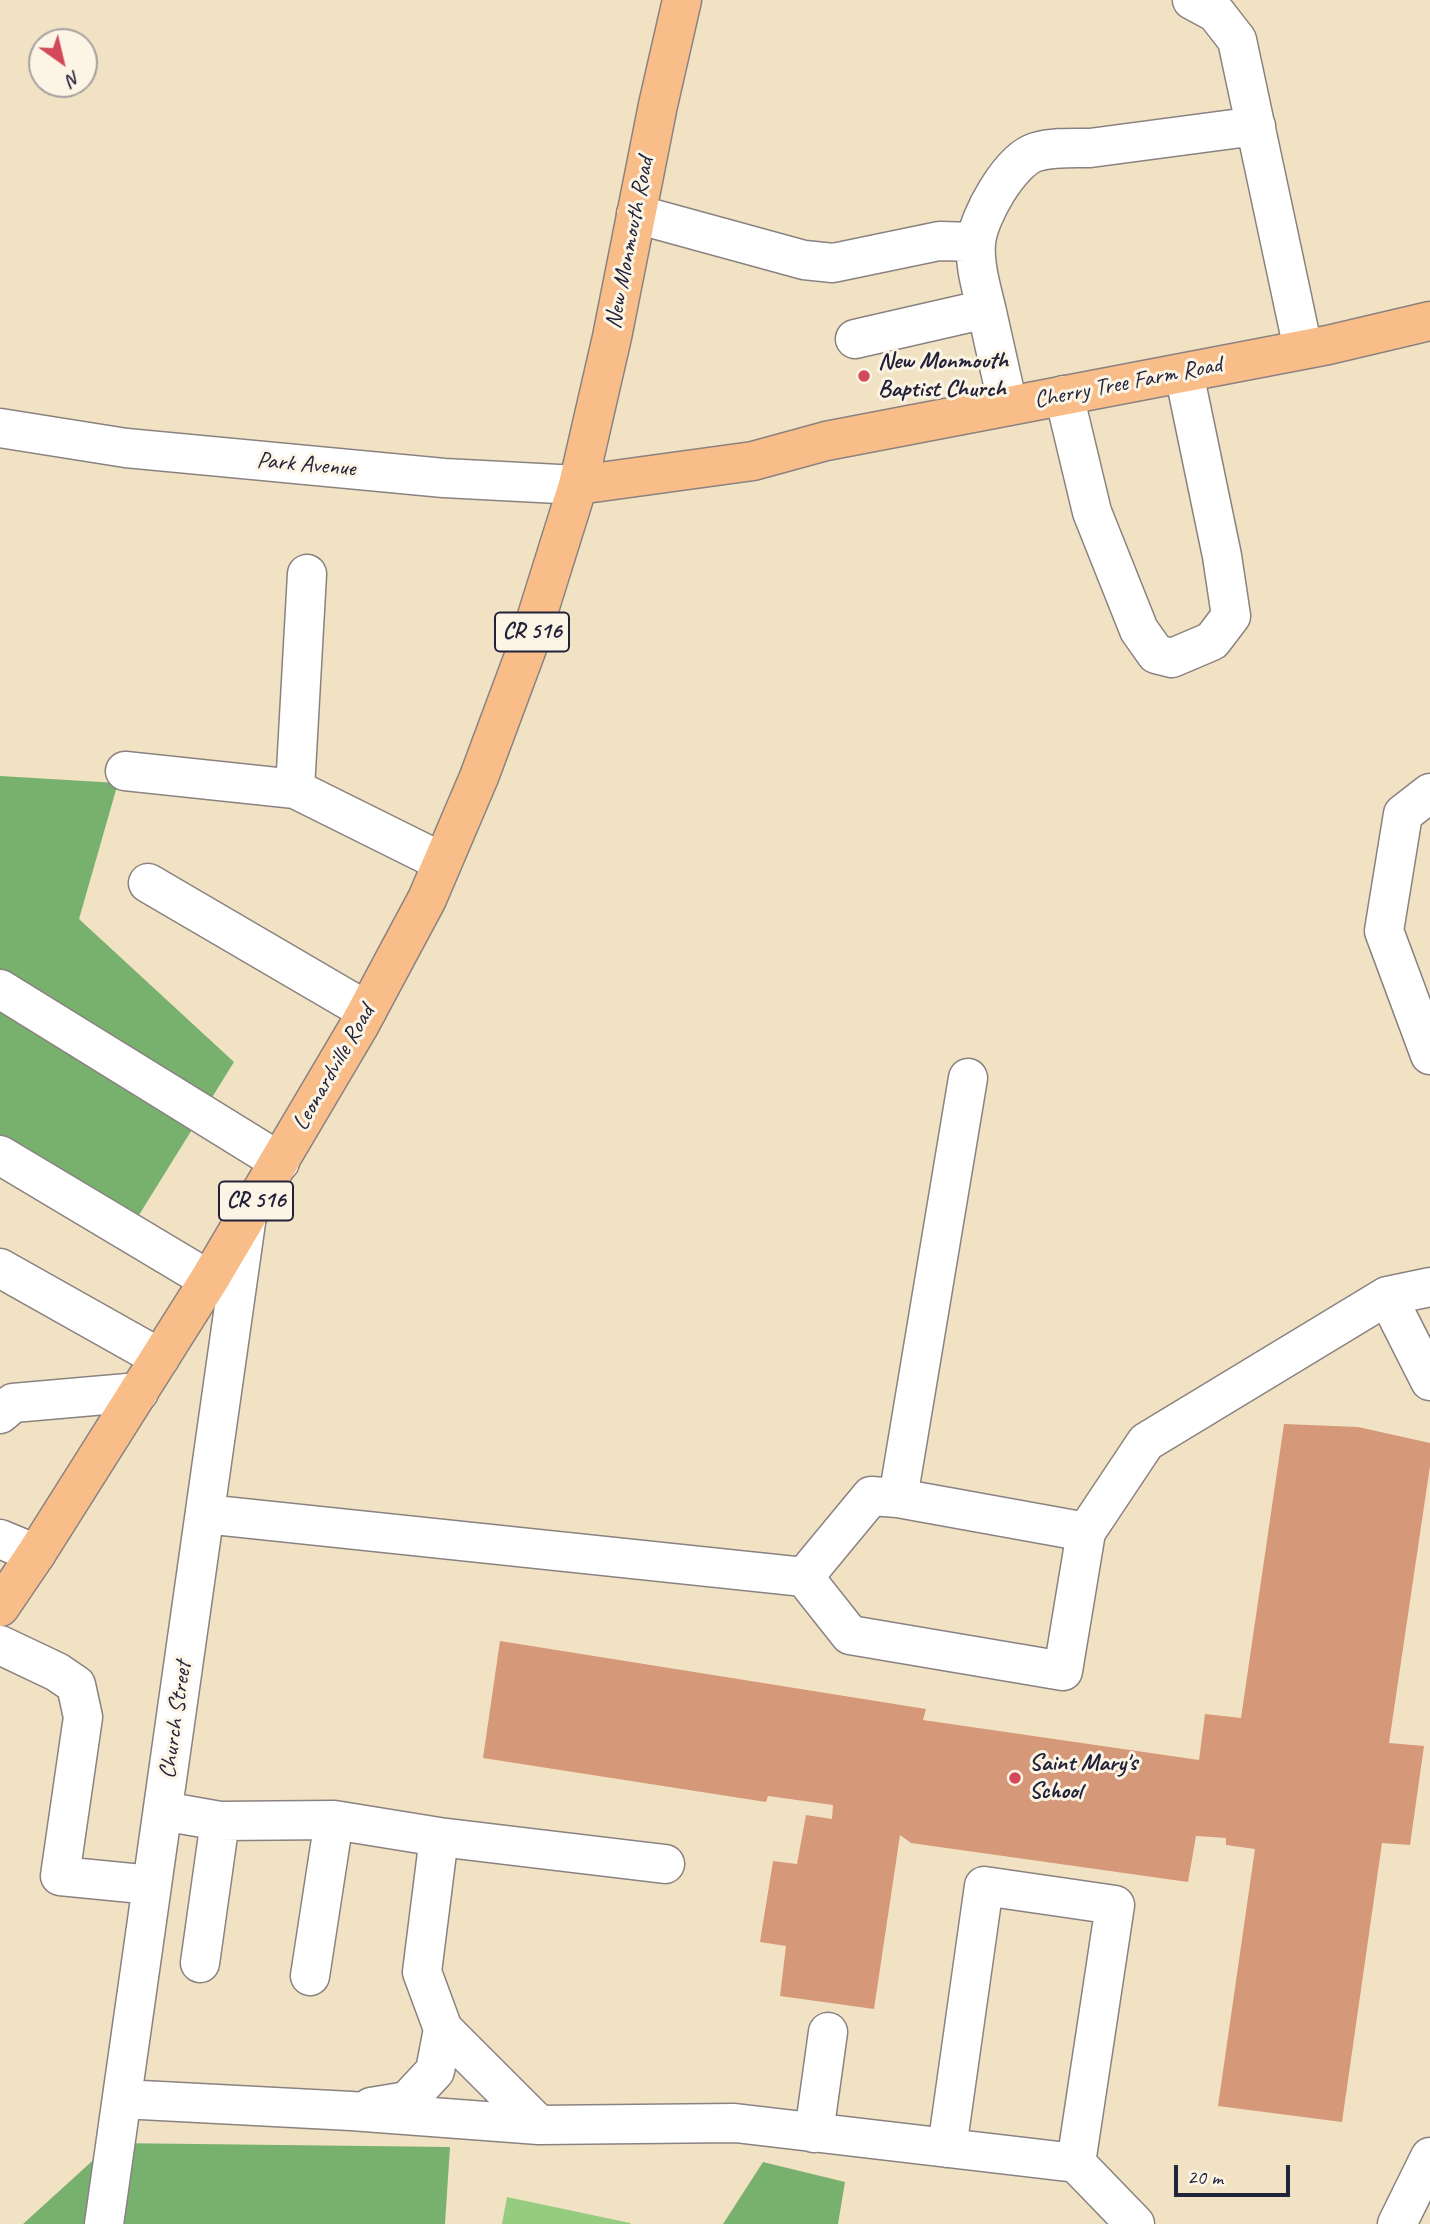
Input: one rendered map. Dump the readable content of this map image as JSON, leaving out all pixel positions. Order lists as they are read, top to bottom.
{
  "streets": {
    "main road": [
      "New Monmouth Road",
      "Cherry Tree Farm Road",
      "CR 516",
      "Leonardville Road"
    ],
    "street": ["Park Avenue", "Church Street"]
  },
  "crossings": [
    ["New Monmouth Road", "Cherry Tree Farm Road"],
    ["New Monmouth Road", "Park Avenue"],
    ["New Monmouth Road", "Leonardville Road"],
    ["Cherry Tree Farm Road", "Park Avenue"],
    ["Cherry Tree Farm Road", "Leonardville Road"],
    ["Park Avenue", "Leonardville Road"],
    ["Leonardville Road", "Church Street"]
  ],
  "places": ["New Monmouth Baptist Church", "Saint Mary's School"],
  "scale_bar": "20 m",
  "north": "bottom right"
}
